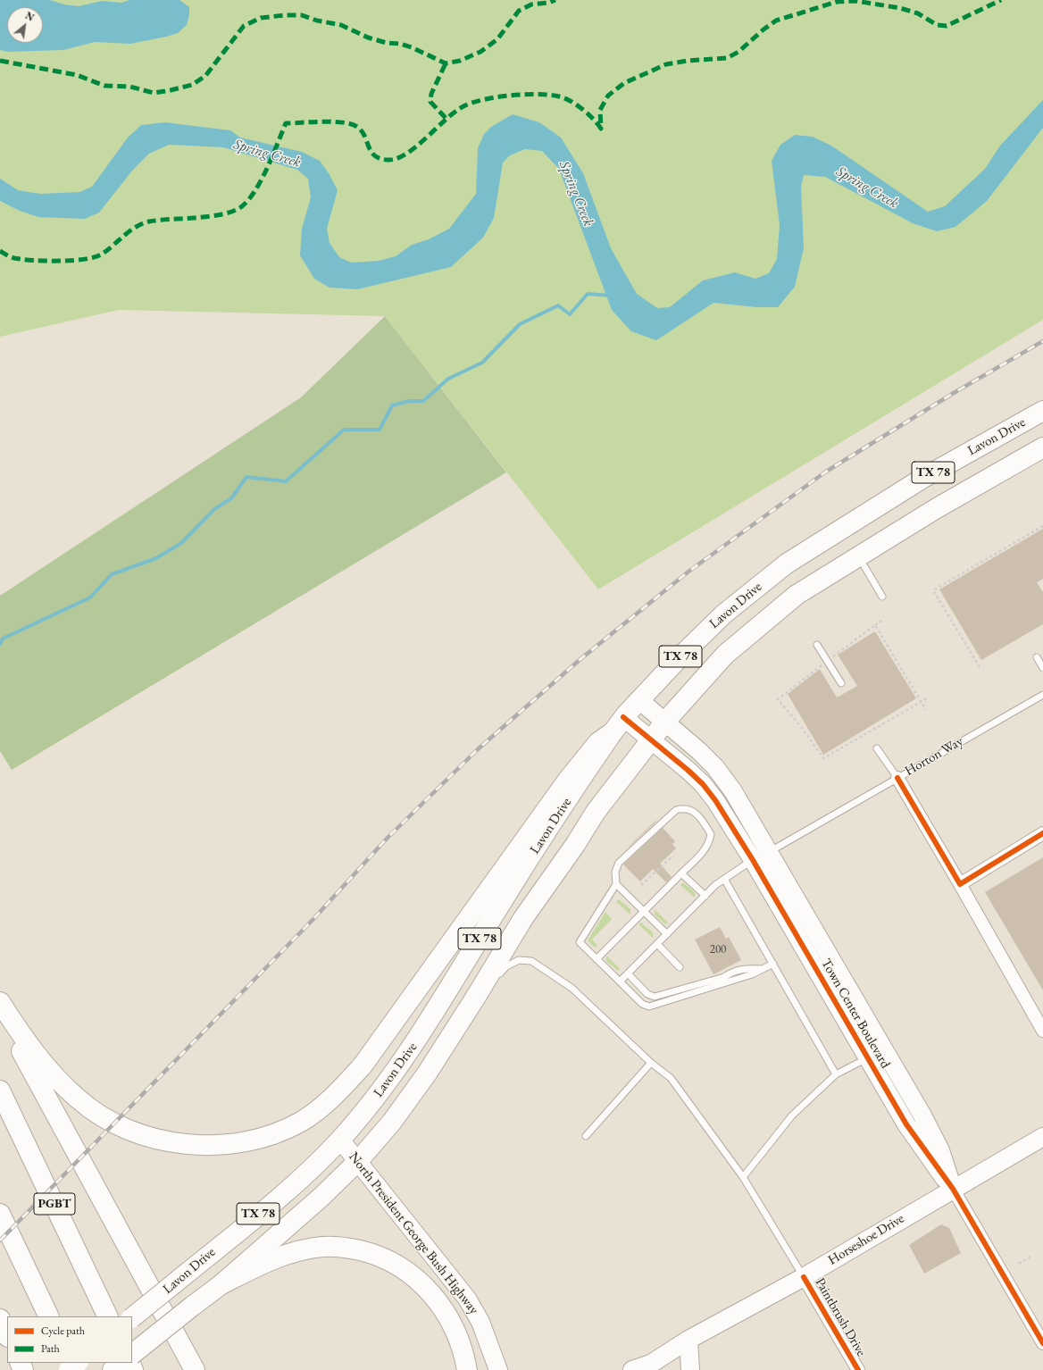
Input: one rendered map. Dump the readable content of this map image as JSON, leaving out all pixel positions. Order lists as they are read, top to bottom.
{
  "streets": {
    "main road": ["Lavon Drive", "TX 78", "PGBT"],
    "street": [
      "Town Center Boulevard",
      "North President George Bush Highway",
      "Horseshoe Drive",
      "Paintbrush Drive"
    ],
    "lane": ["Horton Way"]
  },
  "crossings": [
    ["Lavon Drive", "Town Center Boulevard"],
    ["Lavon Drive", "North President George Bush Highway"],
    ["Horton Way", "Town Center Boulevard"],
    ["Town Center Boulevard", "Horseshoe Drive"],
    ["Horseshoe Drive", "Paintbrush Drive"]
  ],
  "water": ["Spring Creek"],
  "house_numbers": ["200"],
  "legend": ["Cycle path", "Path"],
  "north": "top right"
}
